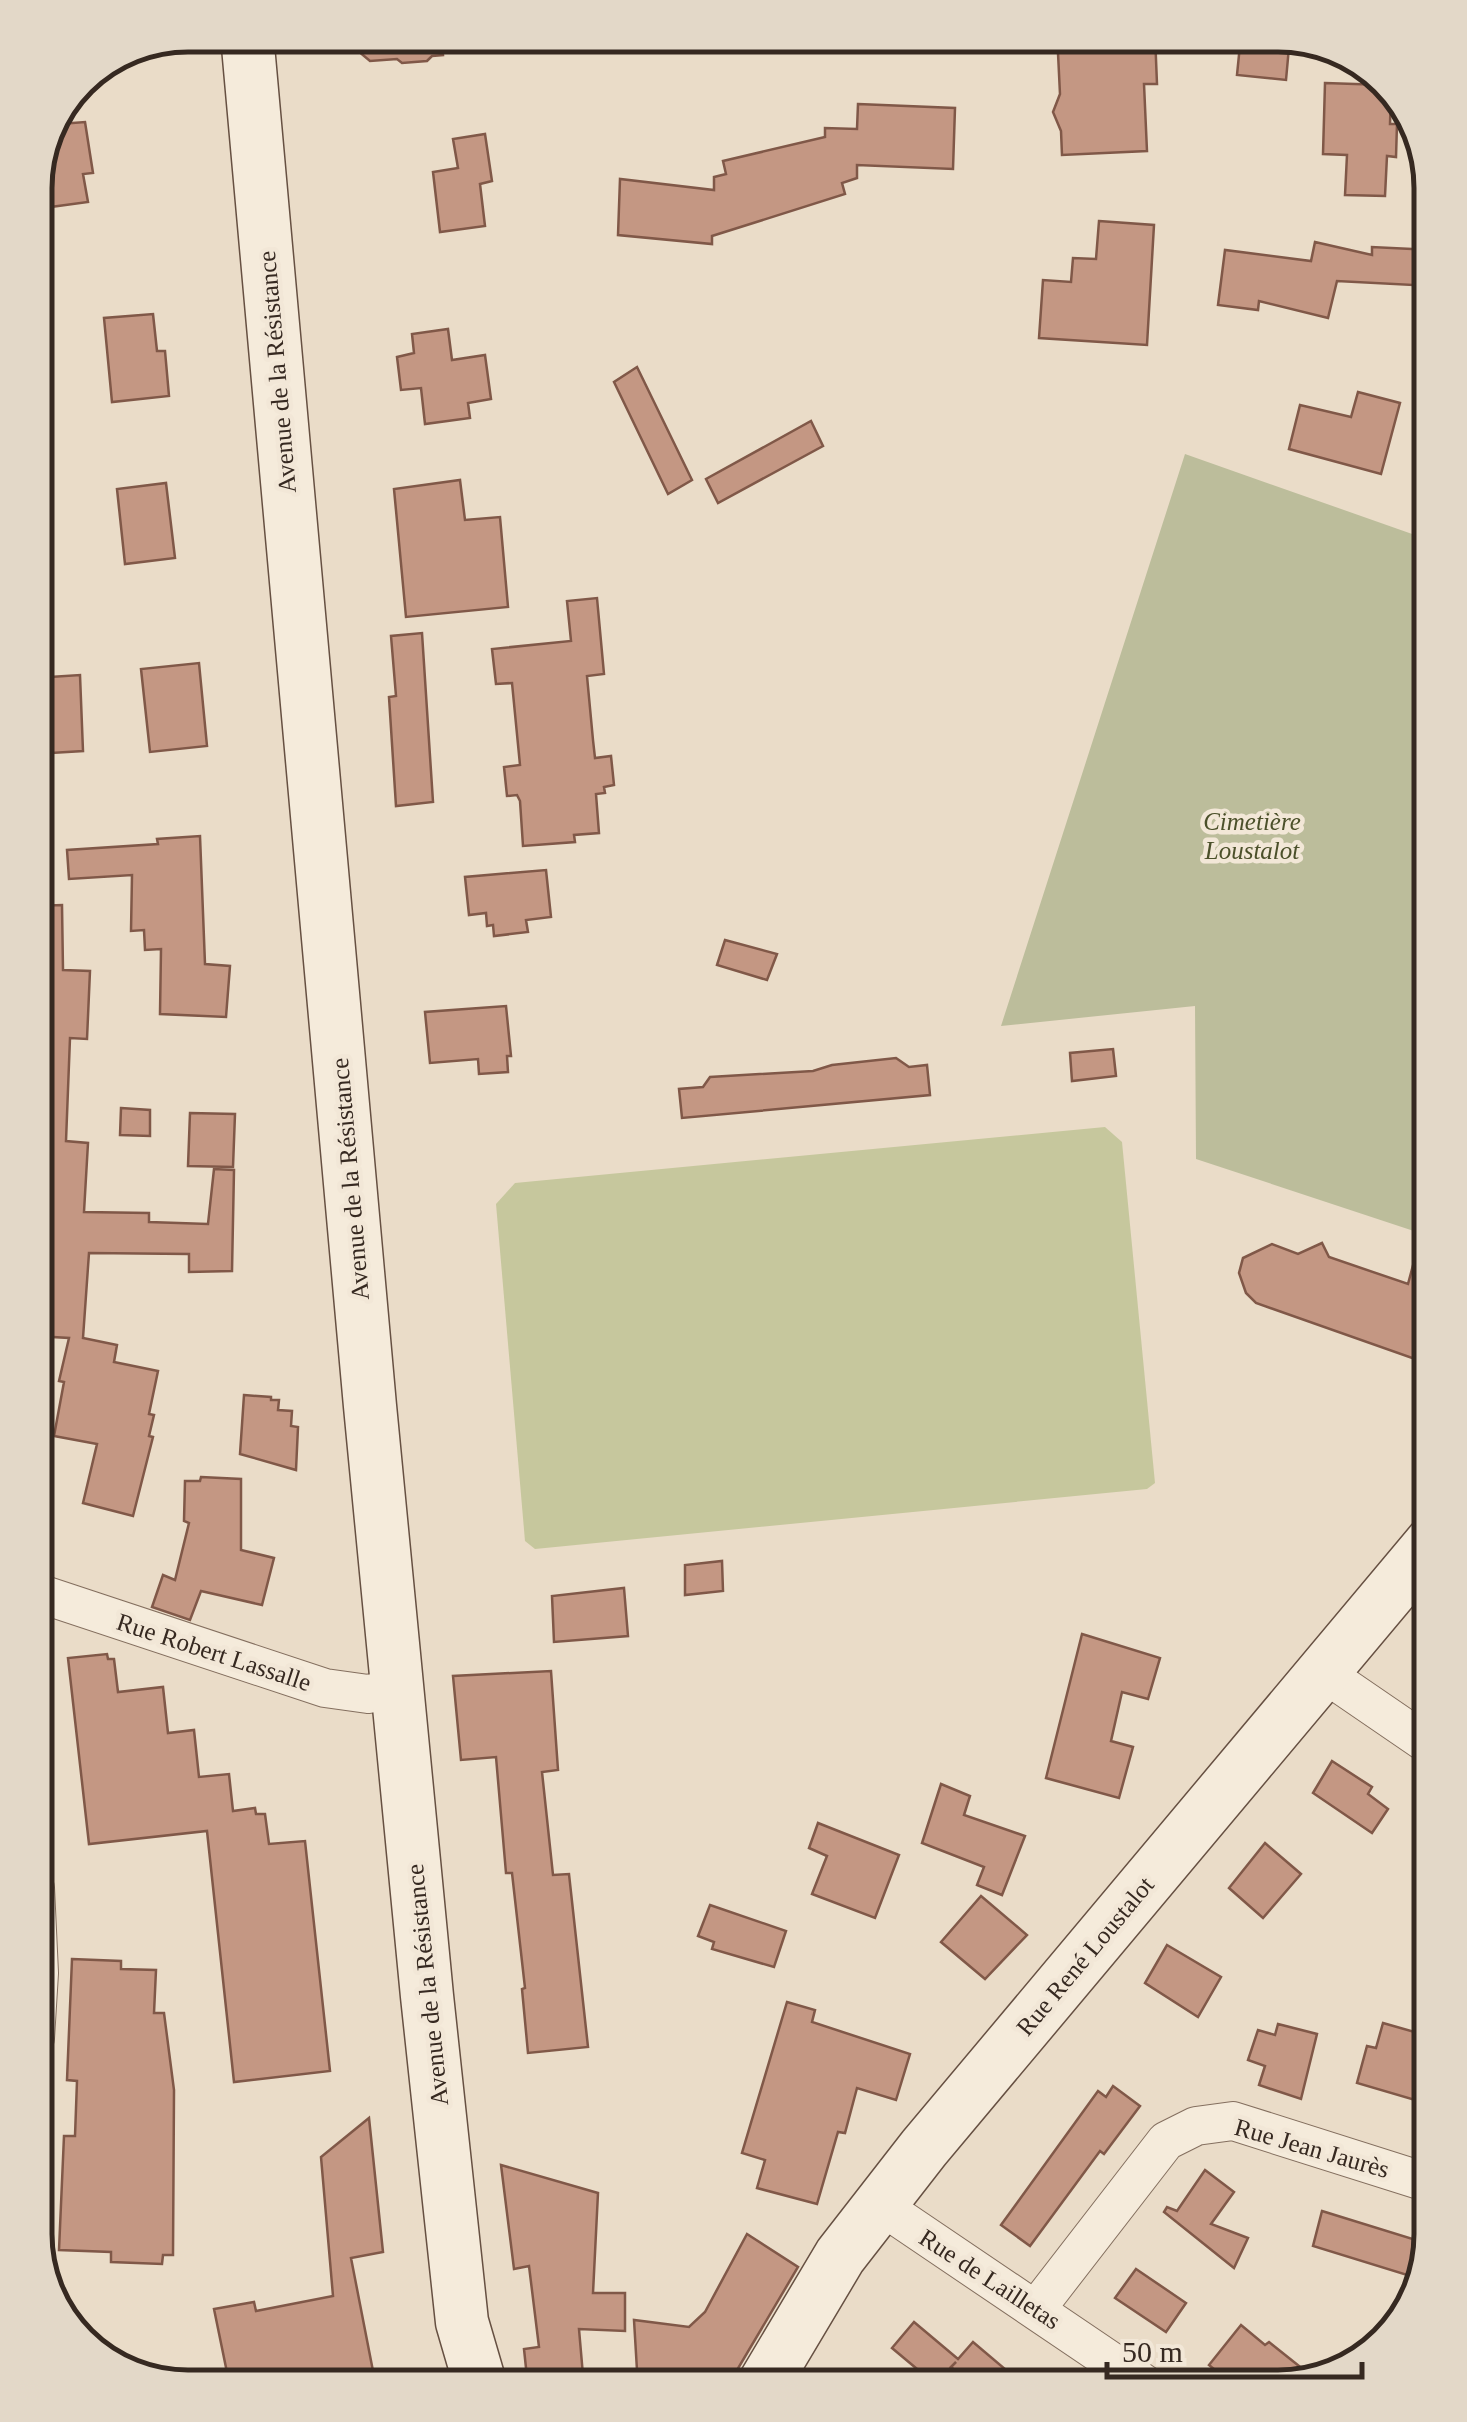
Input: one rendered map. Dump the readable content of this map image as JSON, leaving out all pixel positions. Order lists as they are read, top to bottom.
{
  "streets": {
    "main road": ["Avenue de la Résistance", "Rue René Loustalot"],
    "street": ["Rue Robert Lassalle", "Rue Jean Jaurès", "Rue de Lailletas"]
  },
  "crossings": [
    ["Avenue de la Résistance", "Rue Robert Lassalle"],
    ["Rue René Loustalot", "Rue de Lailletas"],
    ["Rue Jean Jaurès", "Rue de Lailletas"]
  ],
  "parks": ["Cimetière Loustalot"],
  "scale_bar": "50 m"
}
